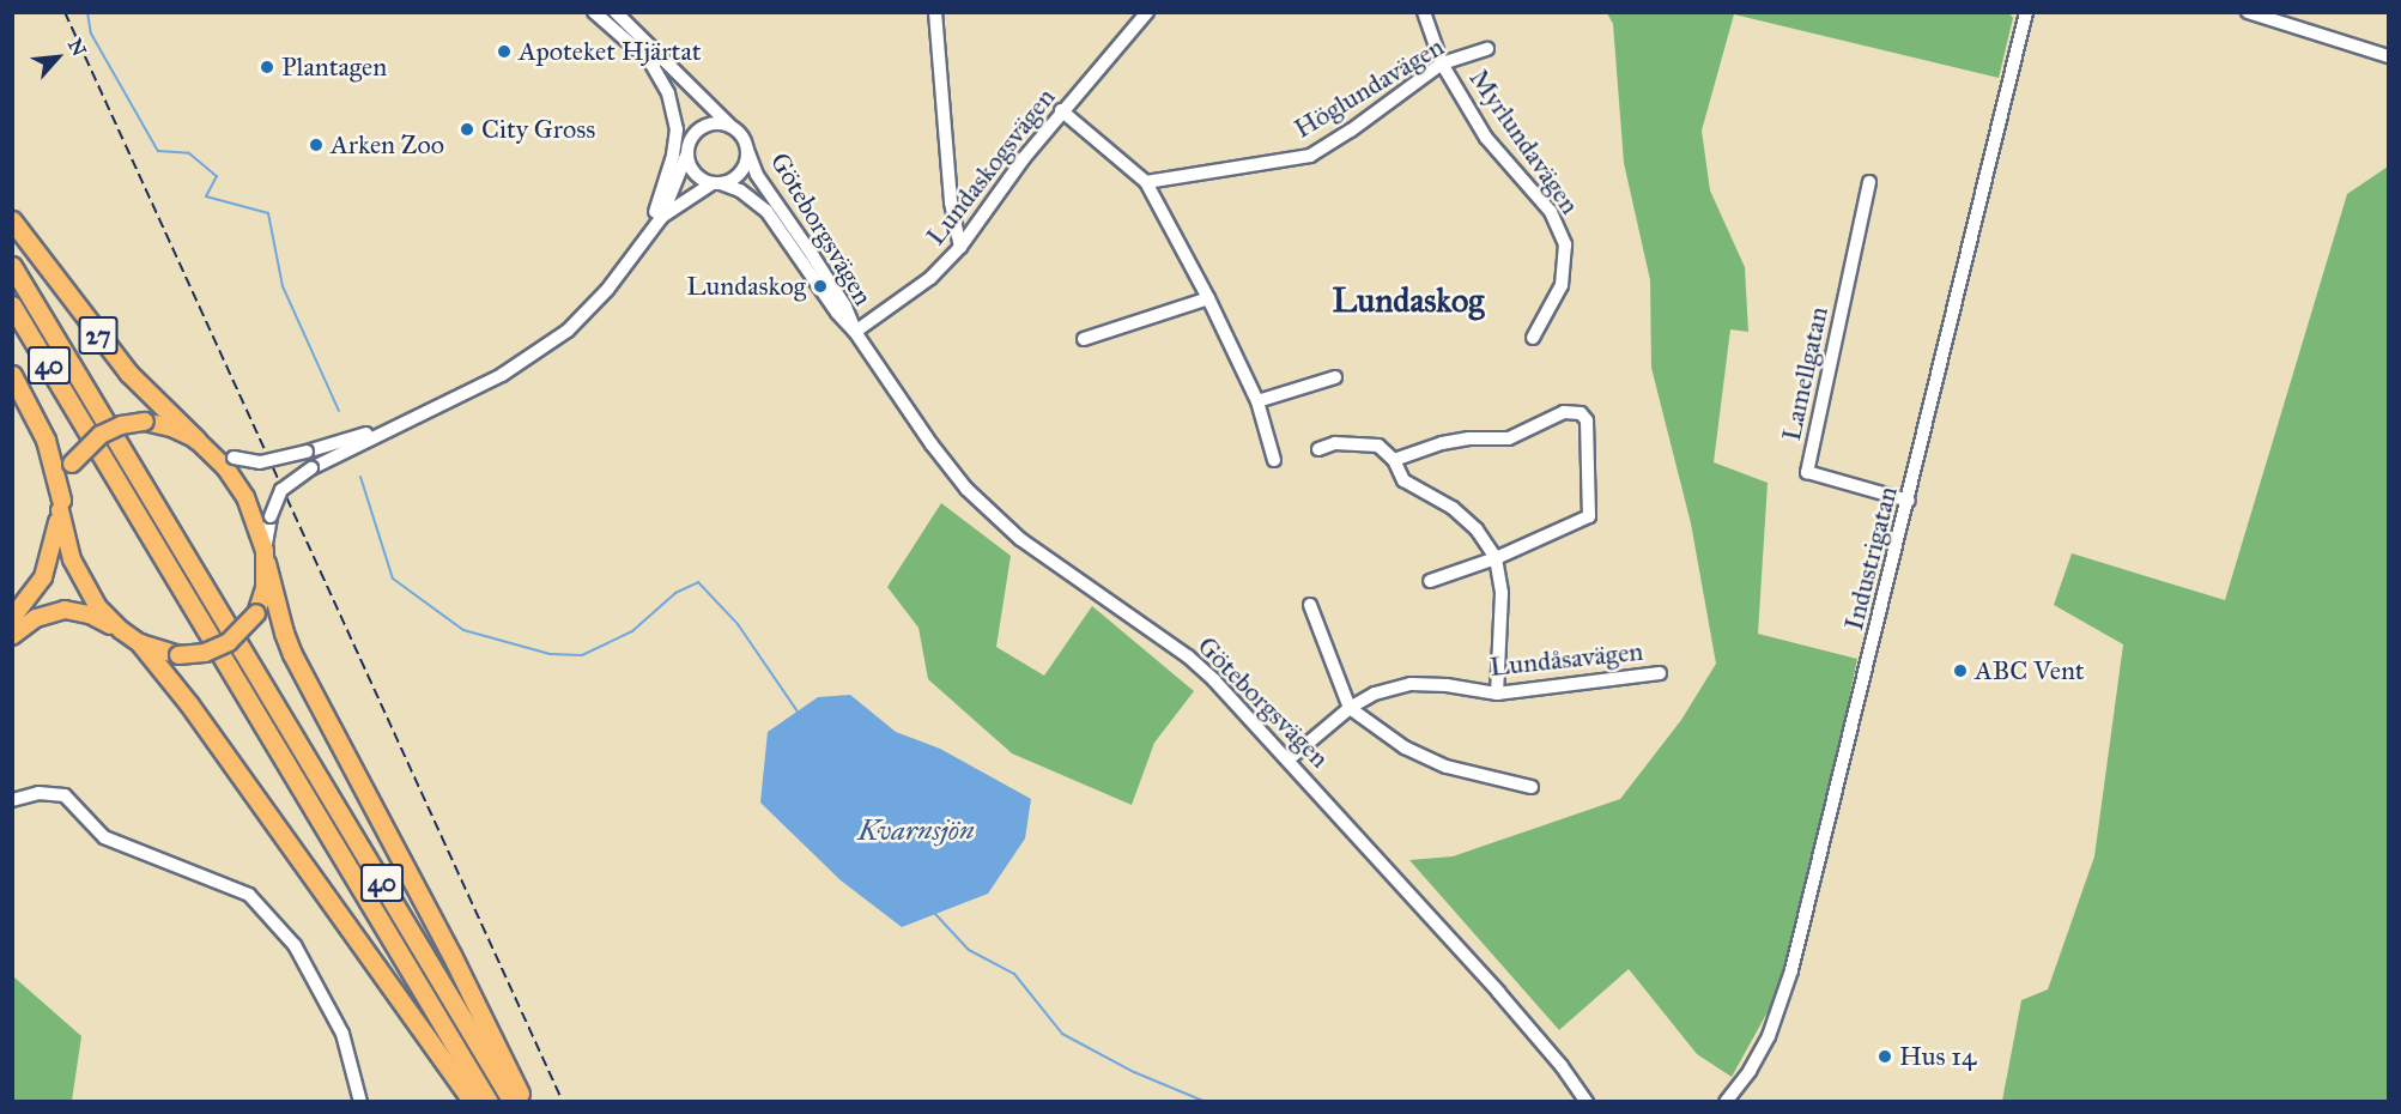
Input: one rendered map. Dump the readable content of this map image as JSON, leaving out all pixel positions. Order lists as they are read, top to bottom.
{
  "streets": {
    "highway": ["27", "40"],
    "street": [
      "Höglundavägen",
      "Myrlundavägen",
      "Lundaskogsvägen",
      "Göteborgsvägen",
      "Lamellgatan",
      "Industrigatan",
      "Lundåsavägen"
    ]
  },
  "crossings": [
    ["Höglundavägen", "Myrlundavägen"],
    ["Lundaskogsvägen", "Göteborgsvägen"],
    ["Göteborgsvägen", "Lundåsavägen"],
    ["Lamellgatan", "Industrigatan"]
  ],
  "districts": ["Lundaskog"],
  "water": ["Kvarnsjön"],
  "places": [
    "Apoteket Hjärtat",
    "Plantagen",
    "City Gross",
    "Arken Zoo",
    "Lundaskog",
    "ABC Vent",
    "Hus 14"
  ],
  "north": "top right"
}
